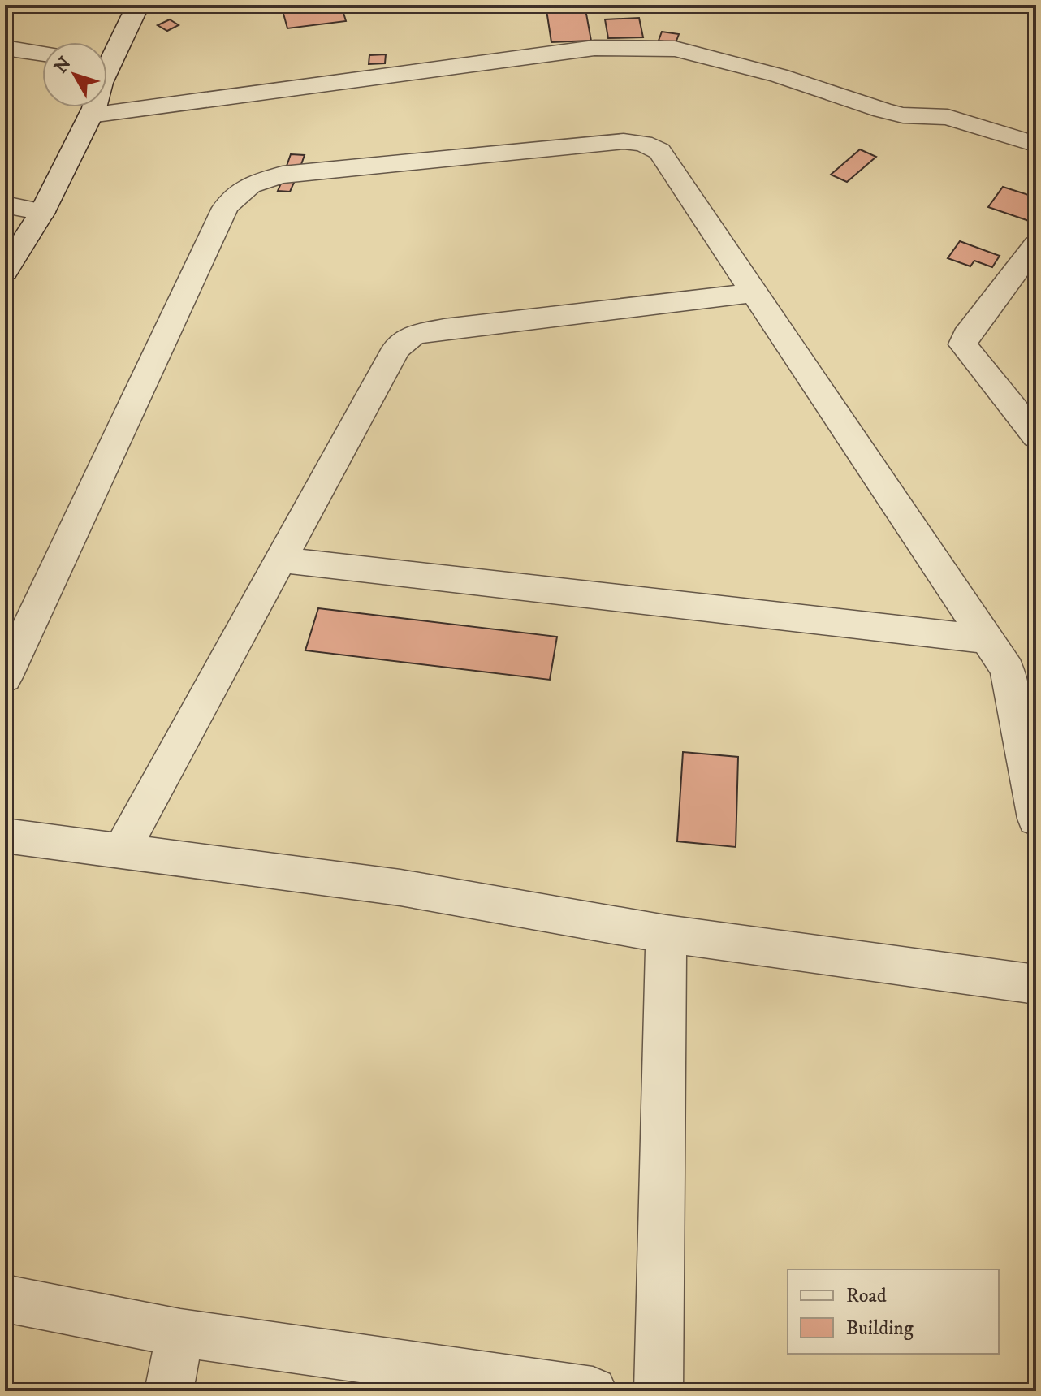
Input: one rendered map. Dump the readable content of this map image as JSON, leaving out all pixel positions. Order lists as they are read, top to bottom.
{
  "legend": ["Road", "Building"],
  "north": "top left"
}
